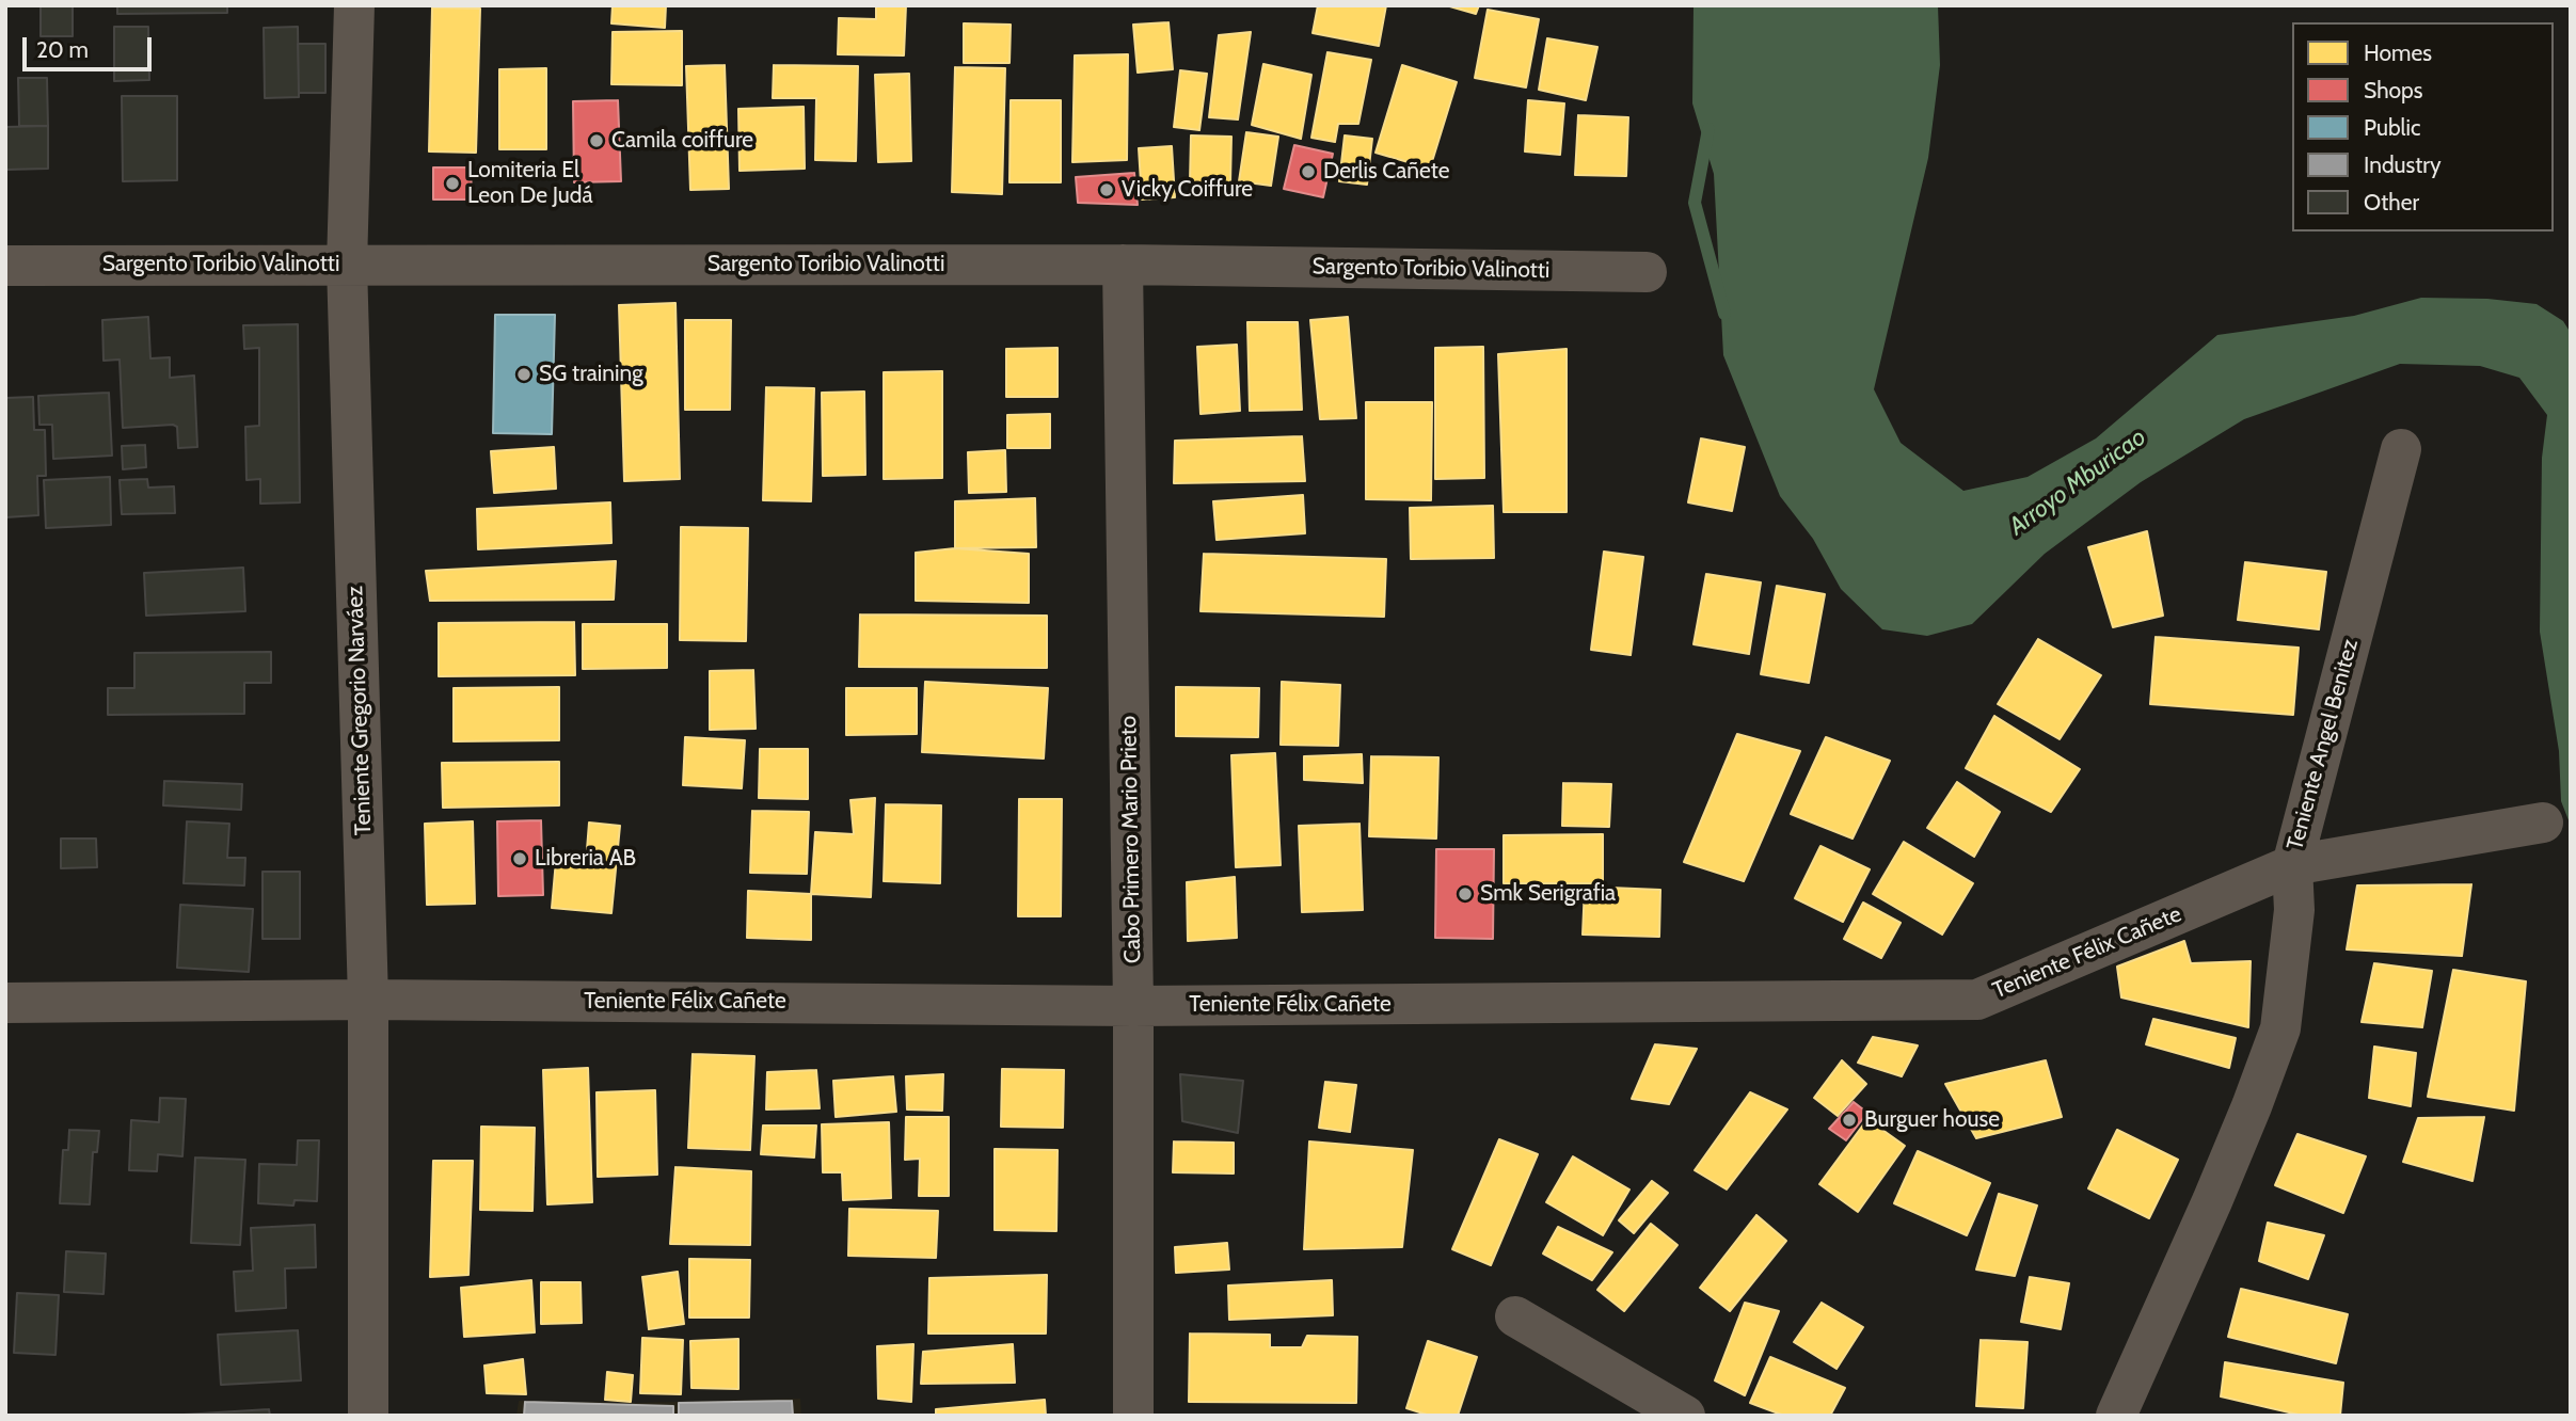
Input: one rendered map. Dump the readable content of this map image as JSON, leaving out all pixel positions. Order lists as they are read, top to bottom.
{
  "streets": {
    "street": [
      "Sargento Toribio Valinotti",
      "Teniente Gregorio Narváez",
      "Teniente Angel Benitez",
      "Cabo Primero Mario Prieto",
      "Teniente Félix Cañete"
    ]
  },
  "crossings": [
    ["Sargento Toribio Valinotti", "Teniente Gregorio Narváez"],
    ["Sargento Toribio Valinotti", "Cabo Primero Mario Prieto"],
    ["Teniente Gregorio Narváez", "Teniente Félix Cañete"],
    ["Teniente Angel Benitez", "Teniente Félix Cañete"],
    ["Cabo Primero Mario Prieto", "Teniente Félix Cañete"]
  ],
  "water": ["Arroyo Mburicao"],
  "places": [
    "Camila coiffure",
    "Derlis Cañete",
    "Lomiteria El Leon De Judá",
    "Vicky Coiffure",
    "SG training",
    "Libreria AB",
    "Smk Serigrafia",
    "Burguer house"
  ],
  "legend": [
    "Homes",
    "Shops",
    "Public",
    "Industry",
    "Other"
  ],
  "scale_bar": "20 m"
}
